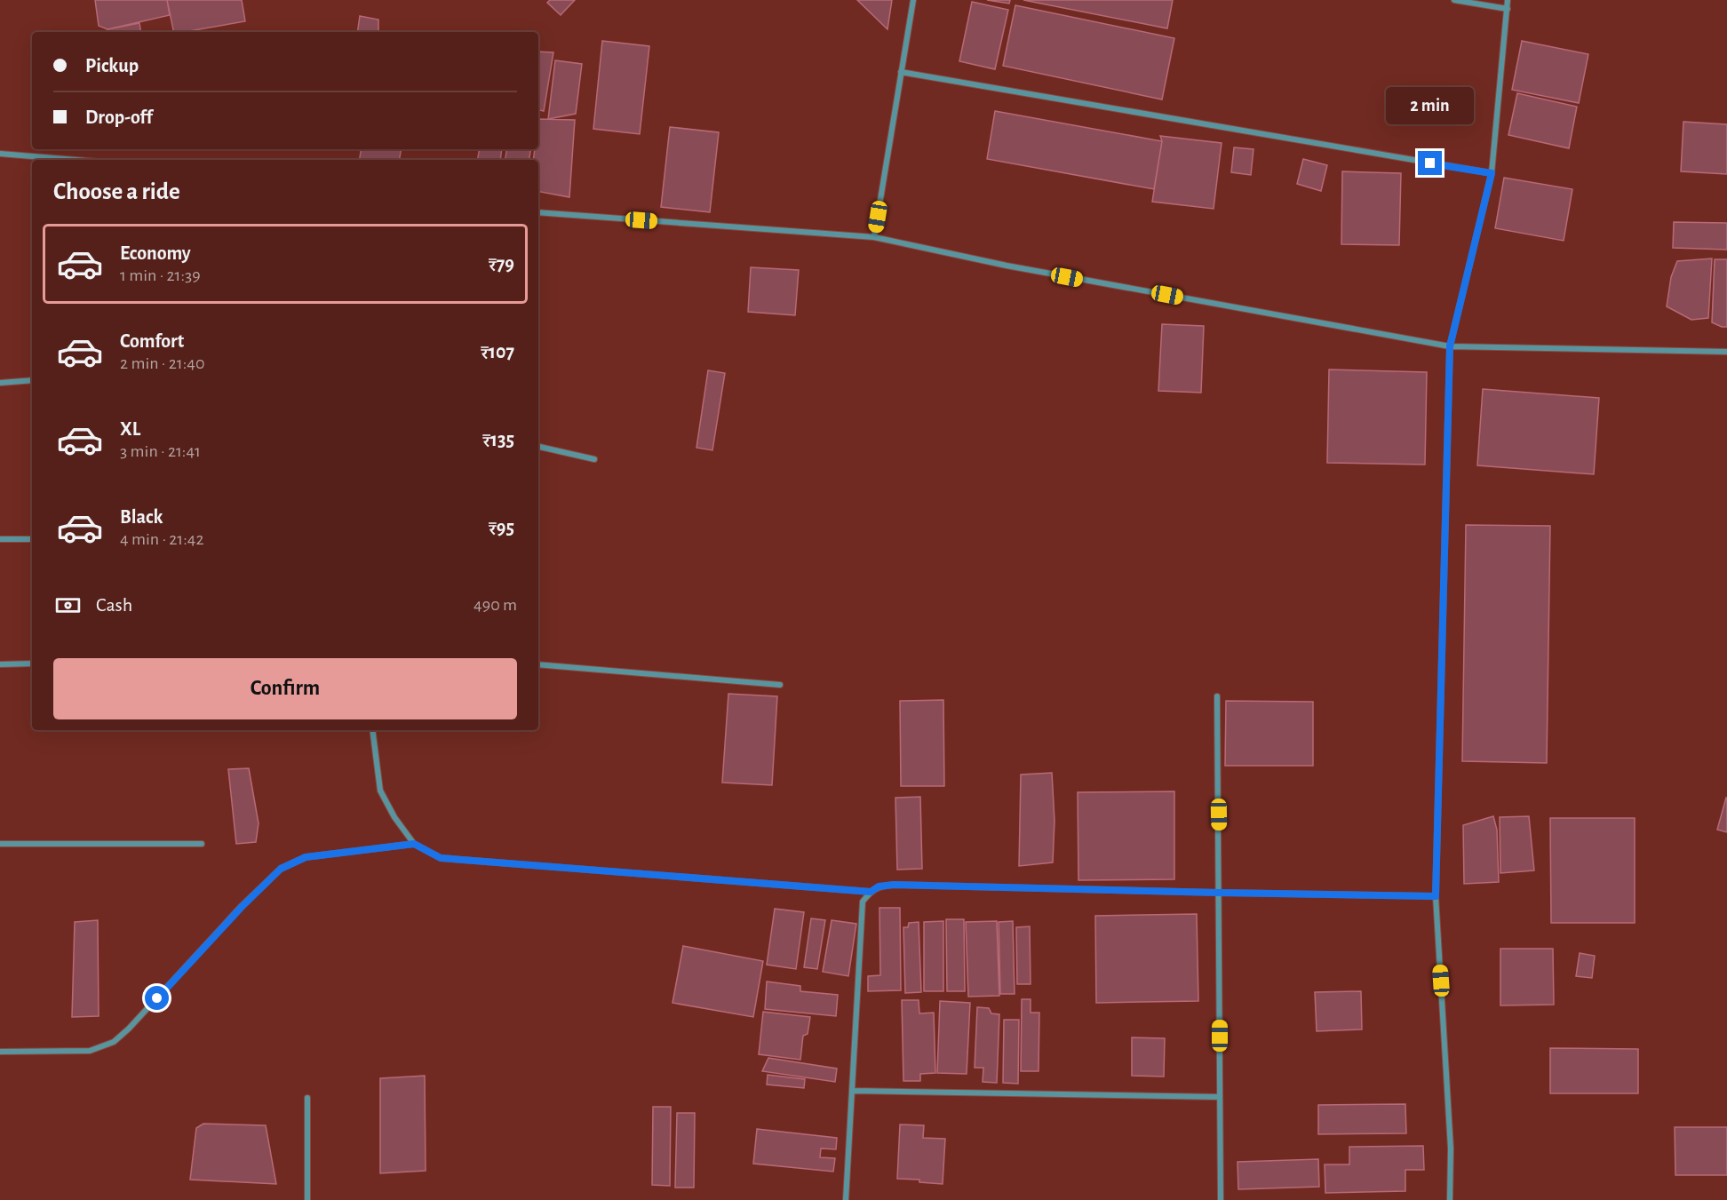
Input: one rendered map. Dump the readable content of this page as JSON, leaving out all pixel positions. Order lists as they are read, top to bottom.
{
  "page": {
    "banner": ["Pickup", "Drop-off"],
    "bubble": "2 min",
    "heading": "Choose a ride",
    "list": [
      {
        "name": "Economy",
        "note": "1 min · 21:39",
        "value": "₹79"
      },
      {
        "name": "Comfort",
        "note": "2 min · 21:40",
        "value": "₹107"
      },
      {
        "name": "XL",
        "note": "3 min · 21:41",
        "value": "₹135"
      },
      {
        "name": "Black",
        "note": "4 min · 21:42",
        "value": "₹95"
      }
    ],
    "pay": ["Cash", "490 m"],
    "buttons": "Confirm"
  }
}
